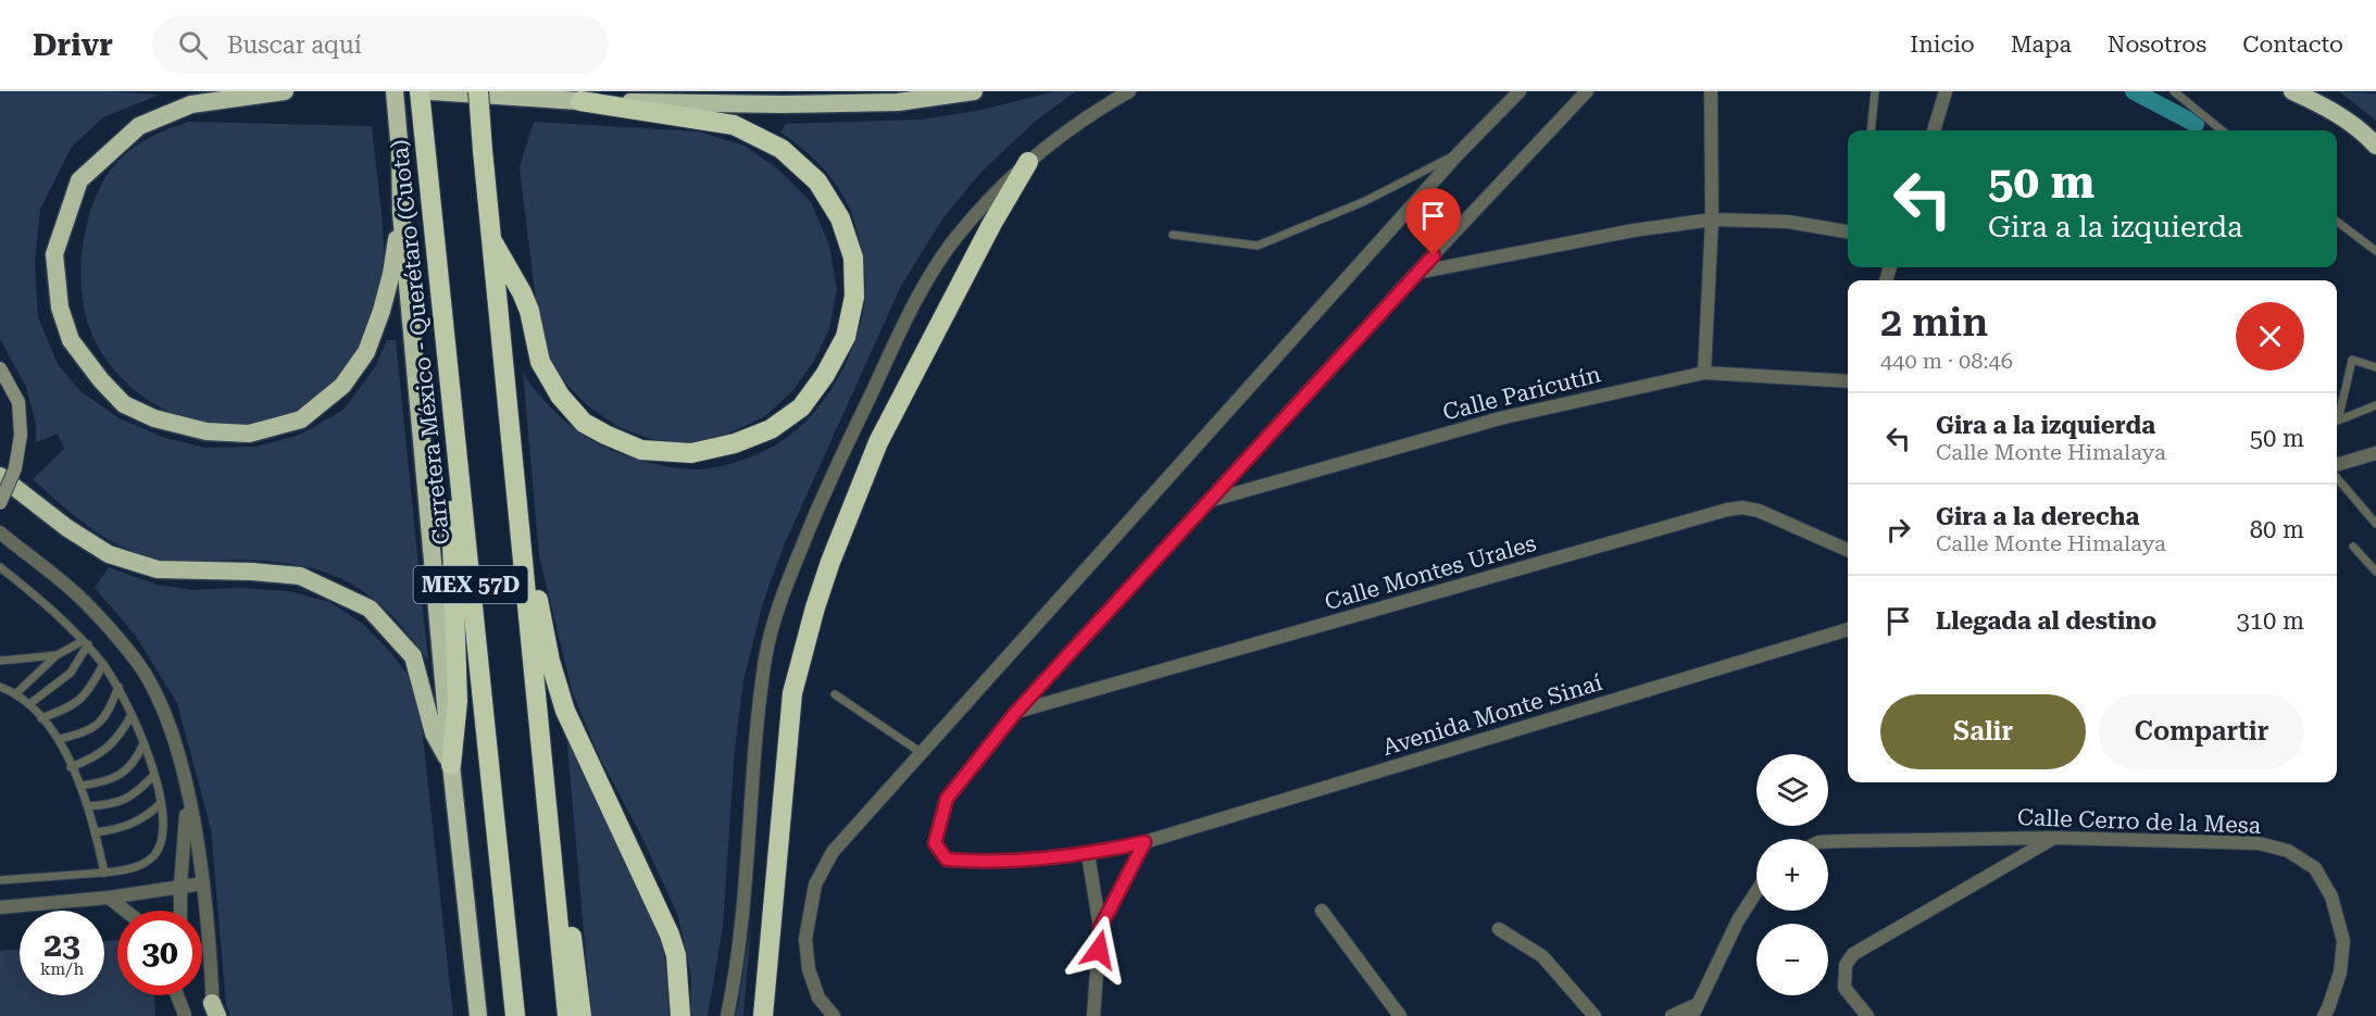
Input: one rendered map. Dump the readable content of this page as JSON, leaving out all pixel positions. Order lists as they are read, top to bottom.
{
  "streets": {
    "highway": ["Carretera México - Querétaro (Cuota)", "MEX 57D"],
    "street": [
      "Calle Paricutín",
      "Calle Montes Urales",
      "Avenida Monte Sinaí",
      "Calle Cerro de la Mesa"
    ]
  },
  "crossings": [
    ["Calle Montes Urales", "Avenida Monte Sinaí"]
  ],
  "page": {
    "header": "Drivr",
    "search": "Buscar aquí",
    "nav": [
      "Inicio",
      "Mapa",
      "Nosotros",
      "Contacto"
    ],
    "turn": ["50 m", "Gira a la izquierda"],
    "heading": ["2 min", "440 m · 08:46"],
    "list": [
      {
        "name": "Gira a la izquierda",
        "note": "Calle Monte Himalaya",
        "value": "50 m"
      },
      {
        "name": "Gira a la derecha",
        "note": "Calle Monte Himalaya",
        "value": "80 m"
      },
      {
        "name": "Llegada al destino",
        "value": "310 m"
      }
    ],
    "buttons": ["Salir", "Compartir"],
    "map_buttons": ["+", "−"],
    "speed": "23 km/h",
    "limit": "30"
  }
}
